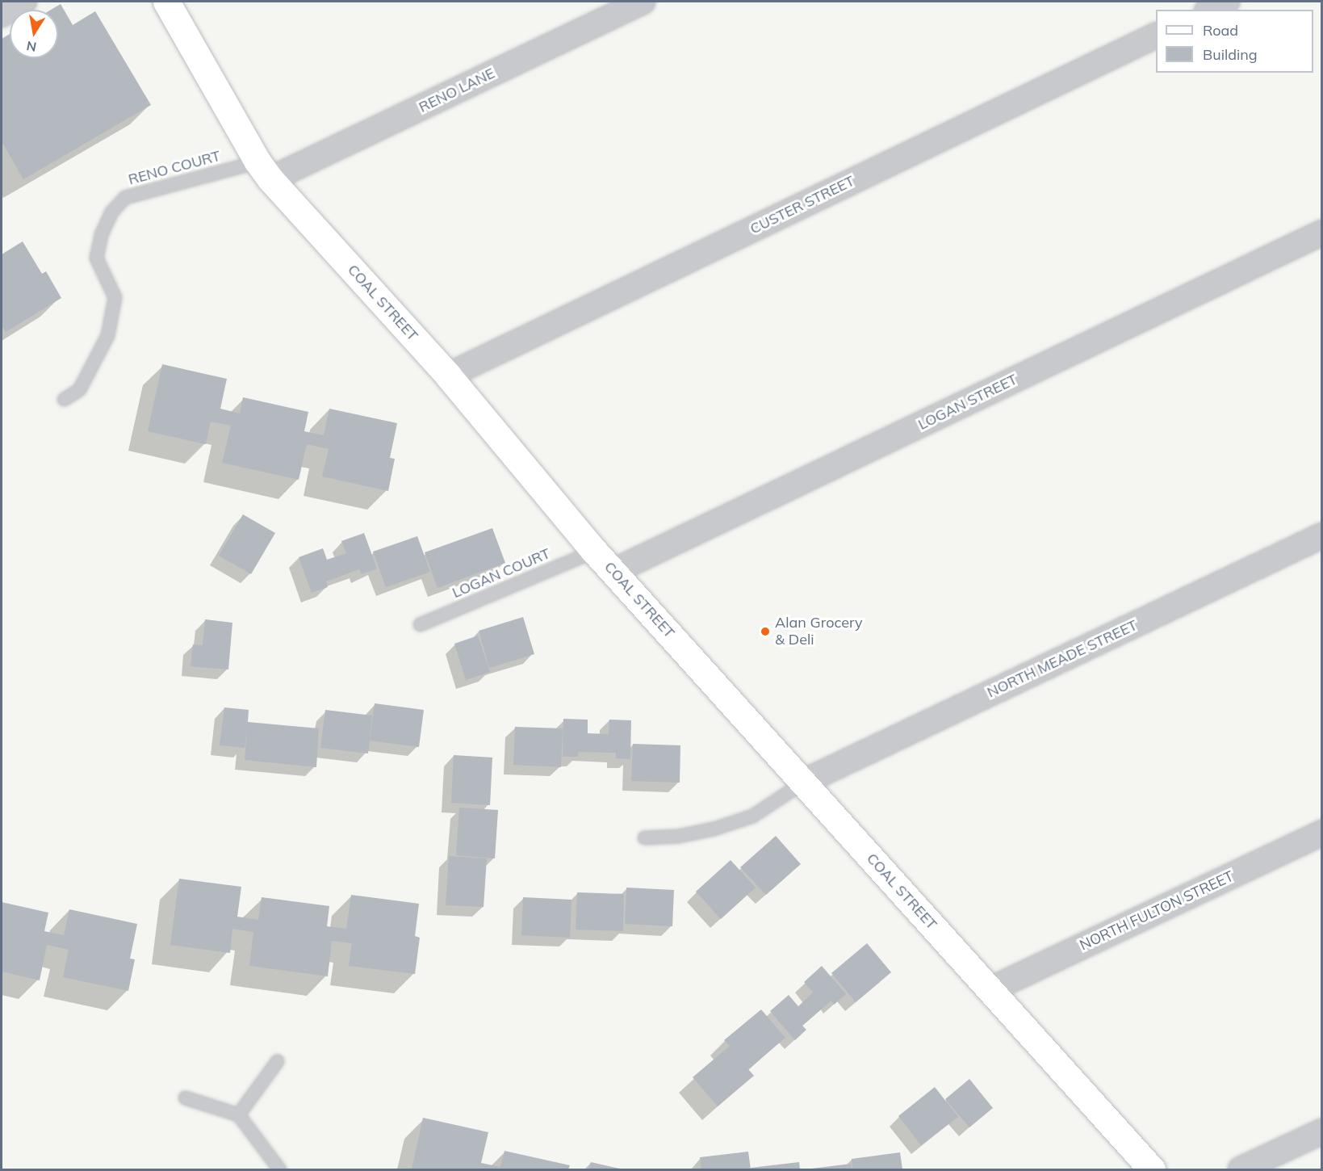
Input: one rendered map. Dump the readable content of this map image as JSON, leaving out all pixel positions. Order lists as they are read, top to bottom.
{
  "streets": {
    "main road": ["COAL STREET"],
    "street": [
      "RENO LANE",
      "CUSTER STREET",
      "LOGAN STREET",
      "NORTH MEADE STREET",
      "NORTH FULTON STREET"
    ],
    "lane": ["RENO COURT", "LOGAN COURT"]
  },
  "crossings": [
    ["RENO LANE", "RENO COURT"],
    ["RENO LANE", "COAL STREET"],
    ["RENO COURT", "COAL STREET"],
    ["CUSTER STREET", "COAL STREET"],
    ["COAL STREET", "LOGAN STREET"],
    ["COAL STREET", "LOGAN COURT"],
    ["COAL STREET", "NORTH MEADE STREET"],
    ["COAL STREET", "NORTH FULTON STREET"]
  ],
  "places": ["Alan Grocery & Deli"],
  "legend": ["Road", "Building"],
  "north": "bottom"
}
